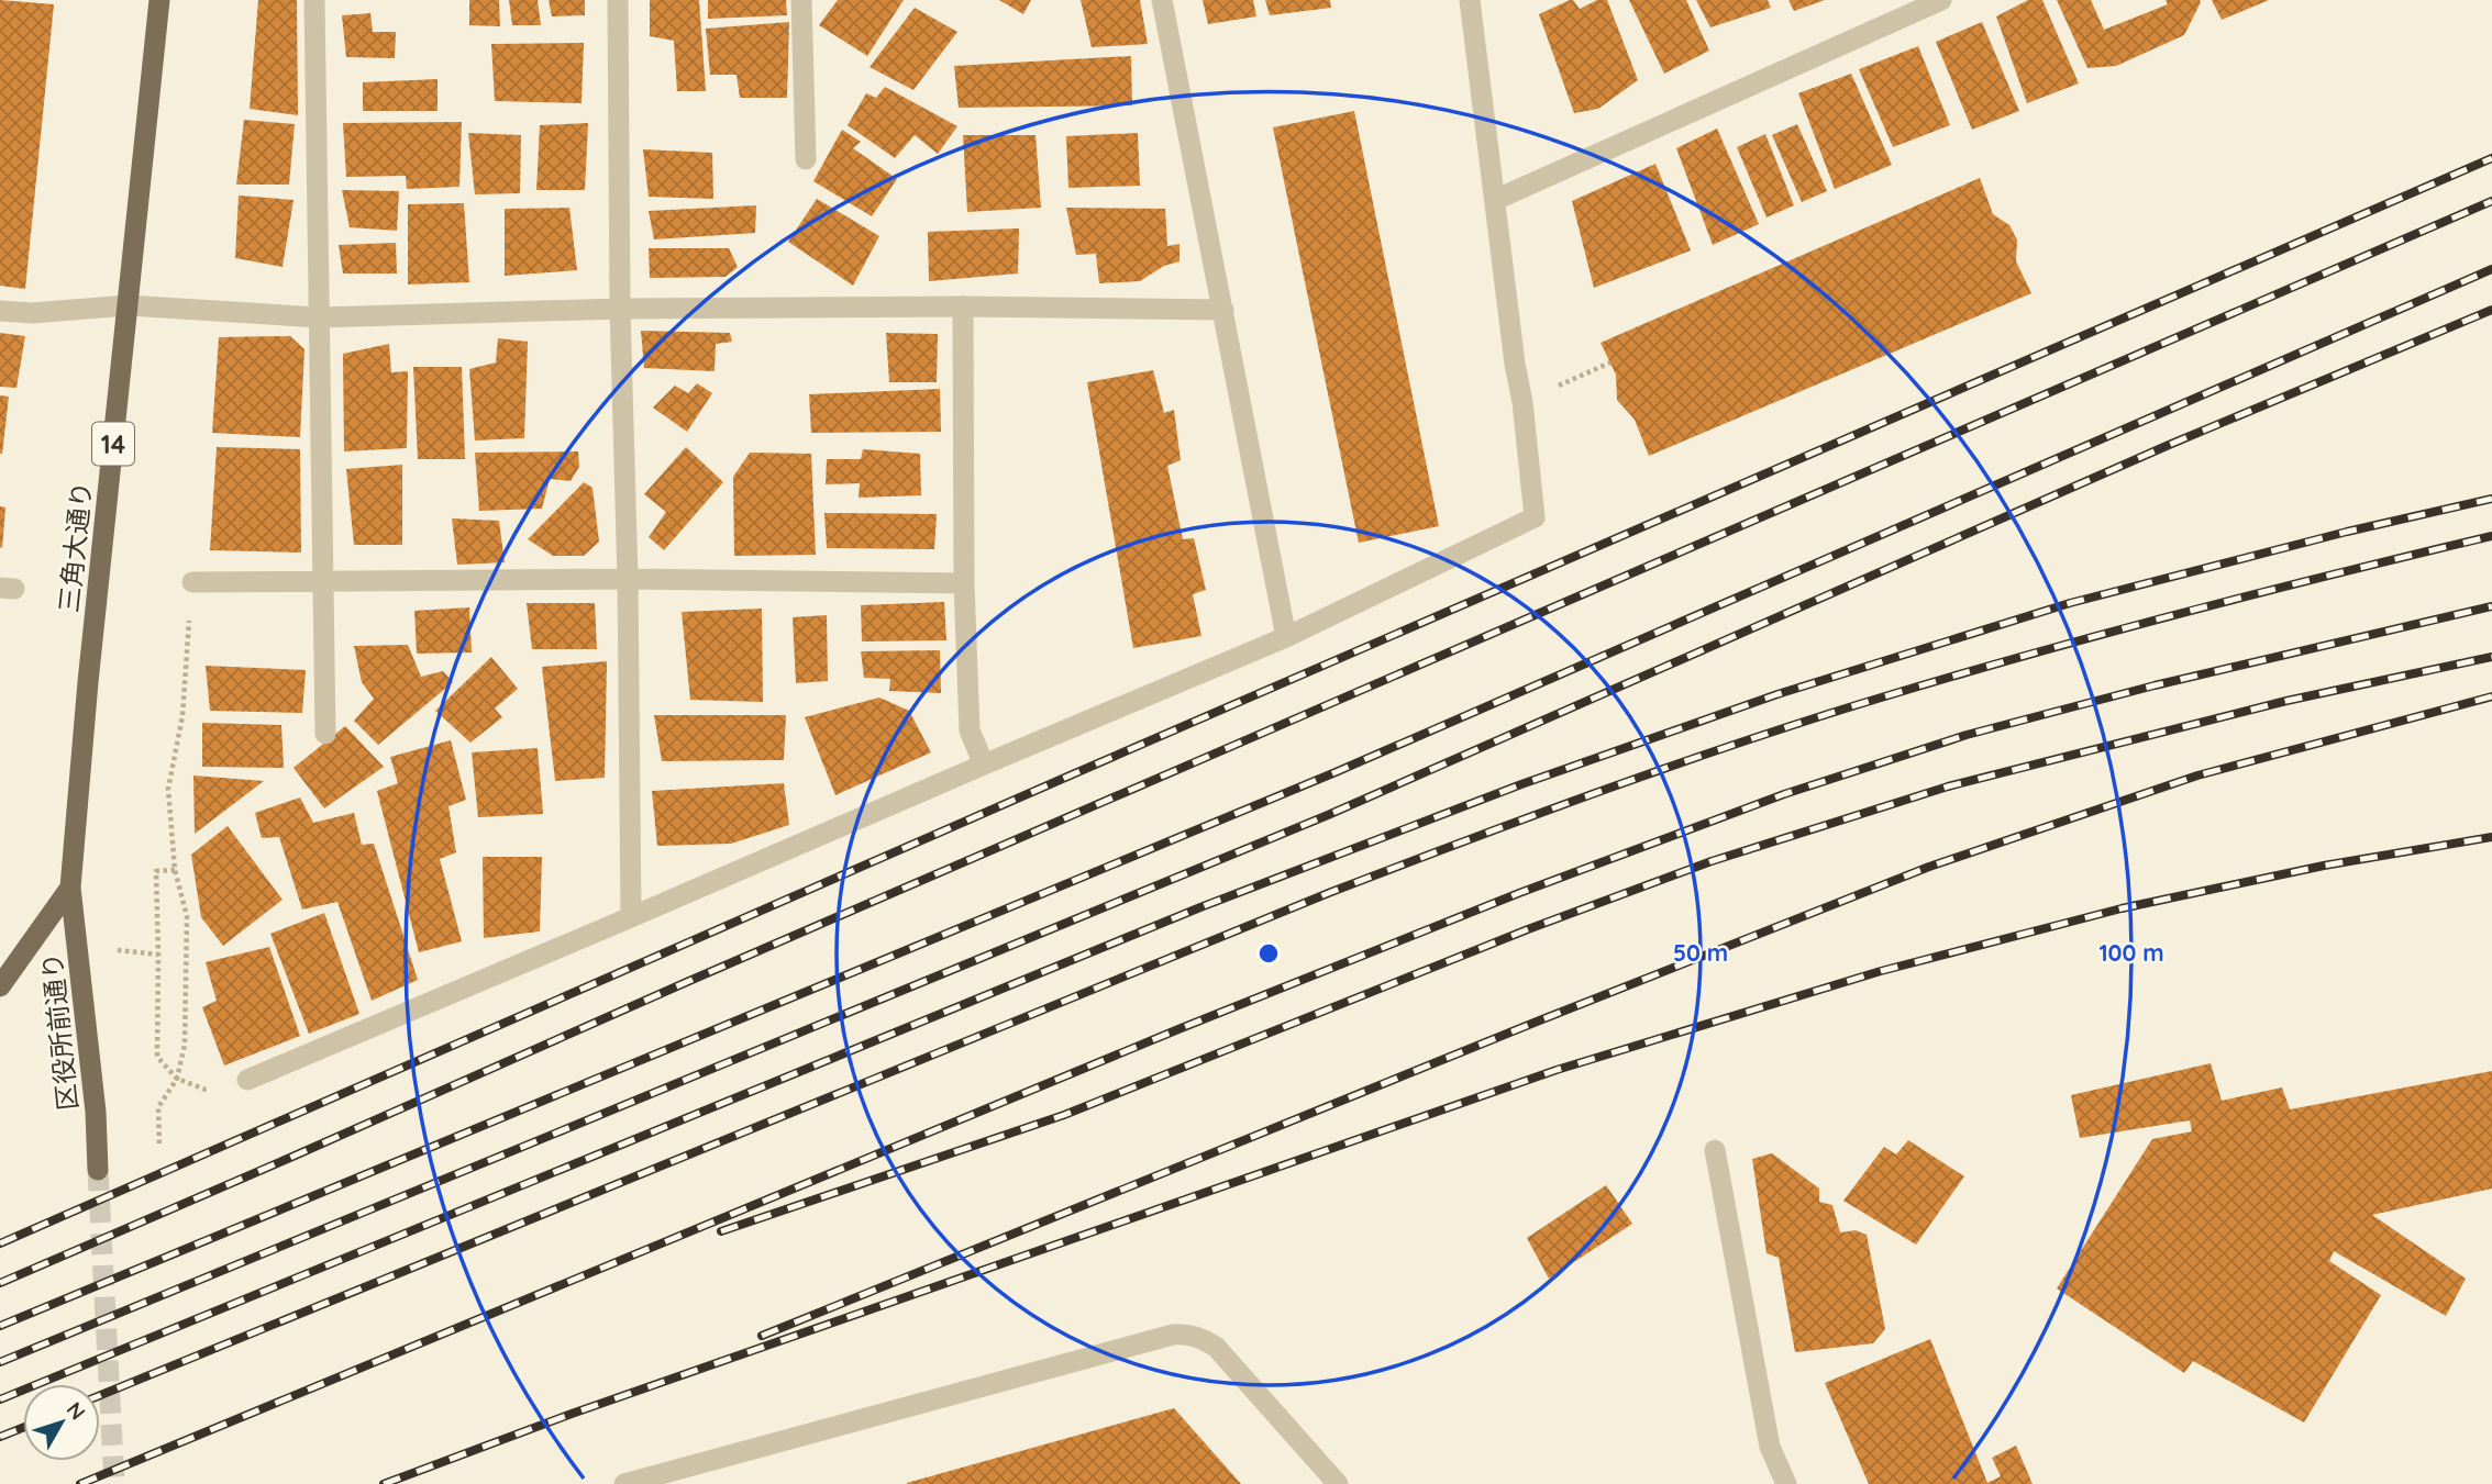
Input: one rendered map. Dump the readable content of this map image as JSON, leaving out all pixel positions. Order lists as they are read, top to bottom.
{
  "streets": {
    "main road": ["14", "三角大通り", "区役所前通り"]
  },
  "crossings": [
    ["三角大通り", "区役所前通り"]
  ],
  "north": "top right",
  "rings": ["50 m", "100 m"]
}
